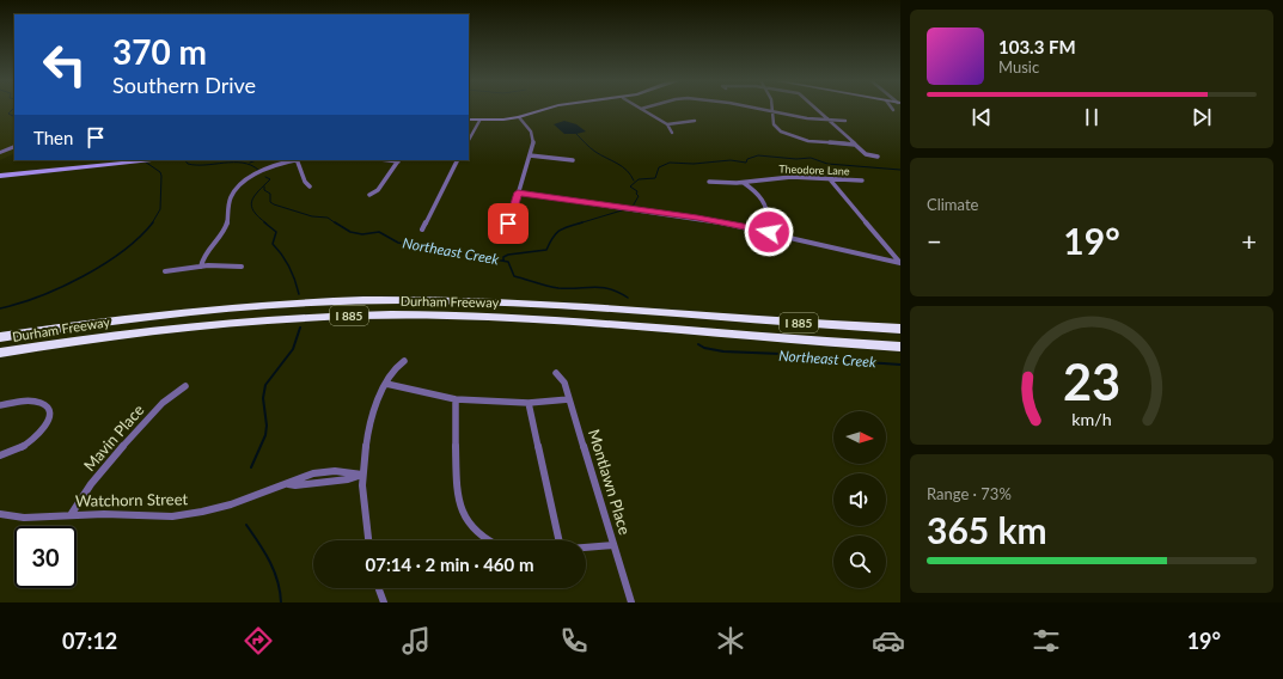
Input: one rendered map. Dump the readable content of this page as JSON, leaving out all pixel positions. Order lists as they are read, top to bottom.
{
  "streets": {
    "highway": ["Durham Freeway", "I 885"],
    "street": [
      "Theodore Lane",
      "Mavin Place",
      "Montlawn Place",
      "Watchorn Street"
    ]
  },
  "crossings": [
    ["Mavin Place", "Watchorn Street"]
  ],
  "water": ["Northeast Creek"],
  "north": "right",
  "page": {
    "turn": ["370 m", "Southern Drive"],
    "song": ["103.3 FM", "Music"],
    "then": "Then",
    "tile": [
      "Climate",
      ["Range · 73%", "365 km"]
    ],
    "heat": ["−", "19°", "+"],
    "limit": "30",
    "trip": "07:14 · 2 min · 460 m",
    "tabs": ["07:12", "19°"],
    "gauge": ["23", "km/h"]
  }
}
